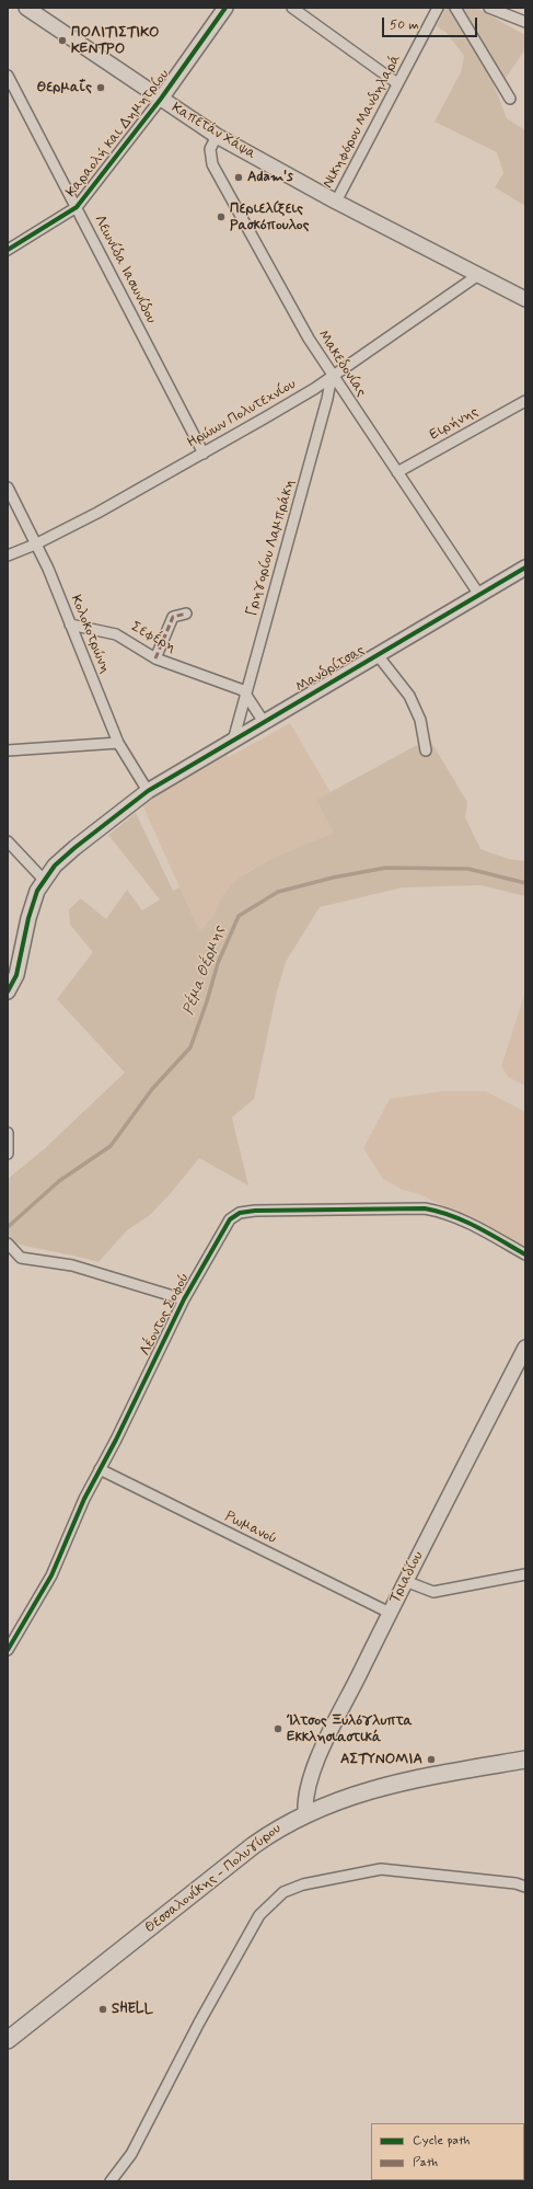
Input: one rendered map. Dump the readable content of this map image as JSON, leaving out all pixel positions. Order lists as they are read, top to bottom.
{
  "streets": {
    "main road": [
      "Καπετάν Χάψα",
      "Καραολή και Δημητρίου",
      "Μανδρίτσας",
      "Τριαδίου",
      "Θεσσαλονίκης - Πολυγύρου"
    ],
    "street": [
      "Νικηφόρου Μανδηλαρά",
      "Λεωνίδα Ιασωνίδου",
      "Μακεδονίας",
      "Ηρώων Πολυτεχνίου",
      "Ειρήνης",
      "Γρηγορίου Λαμπράκη",
      "Κολοκοτρώνη",
      "Σεφέρη",
      "Λέοντος Σοφού",
      "Ρωμανού"
    ]
  },
  "crossings": [
    ["Νικηφόρου Μανδηλαρά", "Καπετάν Χάψα"],
    ["Καπετάν Χάψα", "Καραολή και Δημητρίου"],
    ["Καπετάν Χάψα", "Μακεδονίας"],
    ["Καπετάν Χάψα", "Ηρώων Πολυτεχνίου"],
    ["Καραολή και Δημητρίου", "Λεωνίδα Ιασωνίδου"],
    ["Λεωνίδα Ιασωνίδου", "Ηρώων Πολυτεχνίου"],
    ["Μακεδονίας", "Ηρώων Πολυτεχνίου"],
    ["Μακεδονίας", "Ειρήνης"],
    ["Μακεδονίας", "Γρηγορίου Λαμπράκη"],
    ["Μακεδονίας", "Μανδρίτσας"],
    ["Ηρώων Πολυτεχνίου", "Γρηγορίου Λαμπράκη"],
    ["Ηρώων Πολυτεχνίου", "Κολοκοτρώνη"],
    ["Γρηγορίου Λαμπράκη", "Σεφέρη"],
    ["Γρηγορίου Λαμπράκη", "Μανδρίτσας"],
    ["Κολοκοτρώνη", "Σεφέρη"],
    ["Κολοκοτρώνη", "Μανδρίτσας"],
    ["Λέοντος Σοφού", "Ρωμανού"],
    ["Ρωμανού", "Τριαδίου"],
    ["Τριαδίου", "Θεσσαλονίκης - Πολυγύρου"]
  ],
  "water": ["Ρέμα Θέρμης"],
  "places": [
    "ΠΟΛΙΤΙΣΤΙΚΟ ΚΕΝΤΡΟ",
    "Θερμαΐς",
    "Adam's",
    "Περιελίξεις Ρασκόπουλος",
    "Ίλτσος Ξυλόγλυπτα Εκκλησιαστικά",
    "ΑΣΤΥΝΟΜΙΑ",
    "SHELL"
  ],
  "legend": ["Cycle path", "Path"],
  "scale_bar": "50 m"
}
